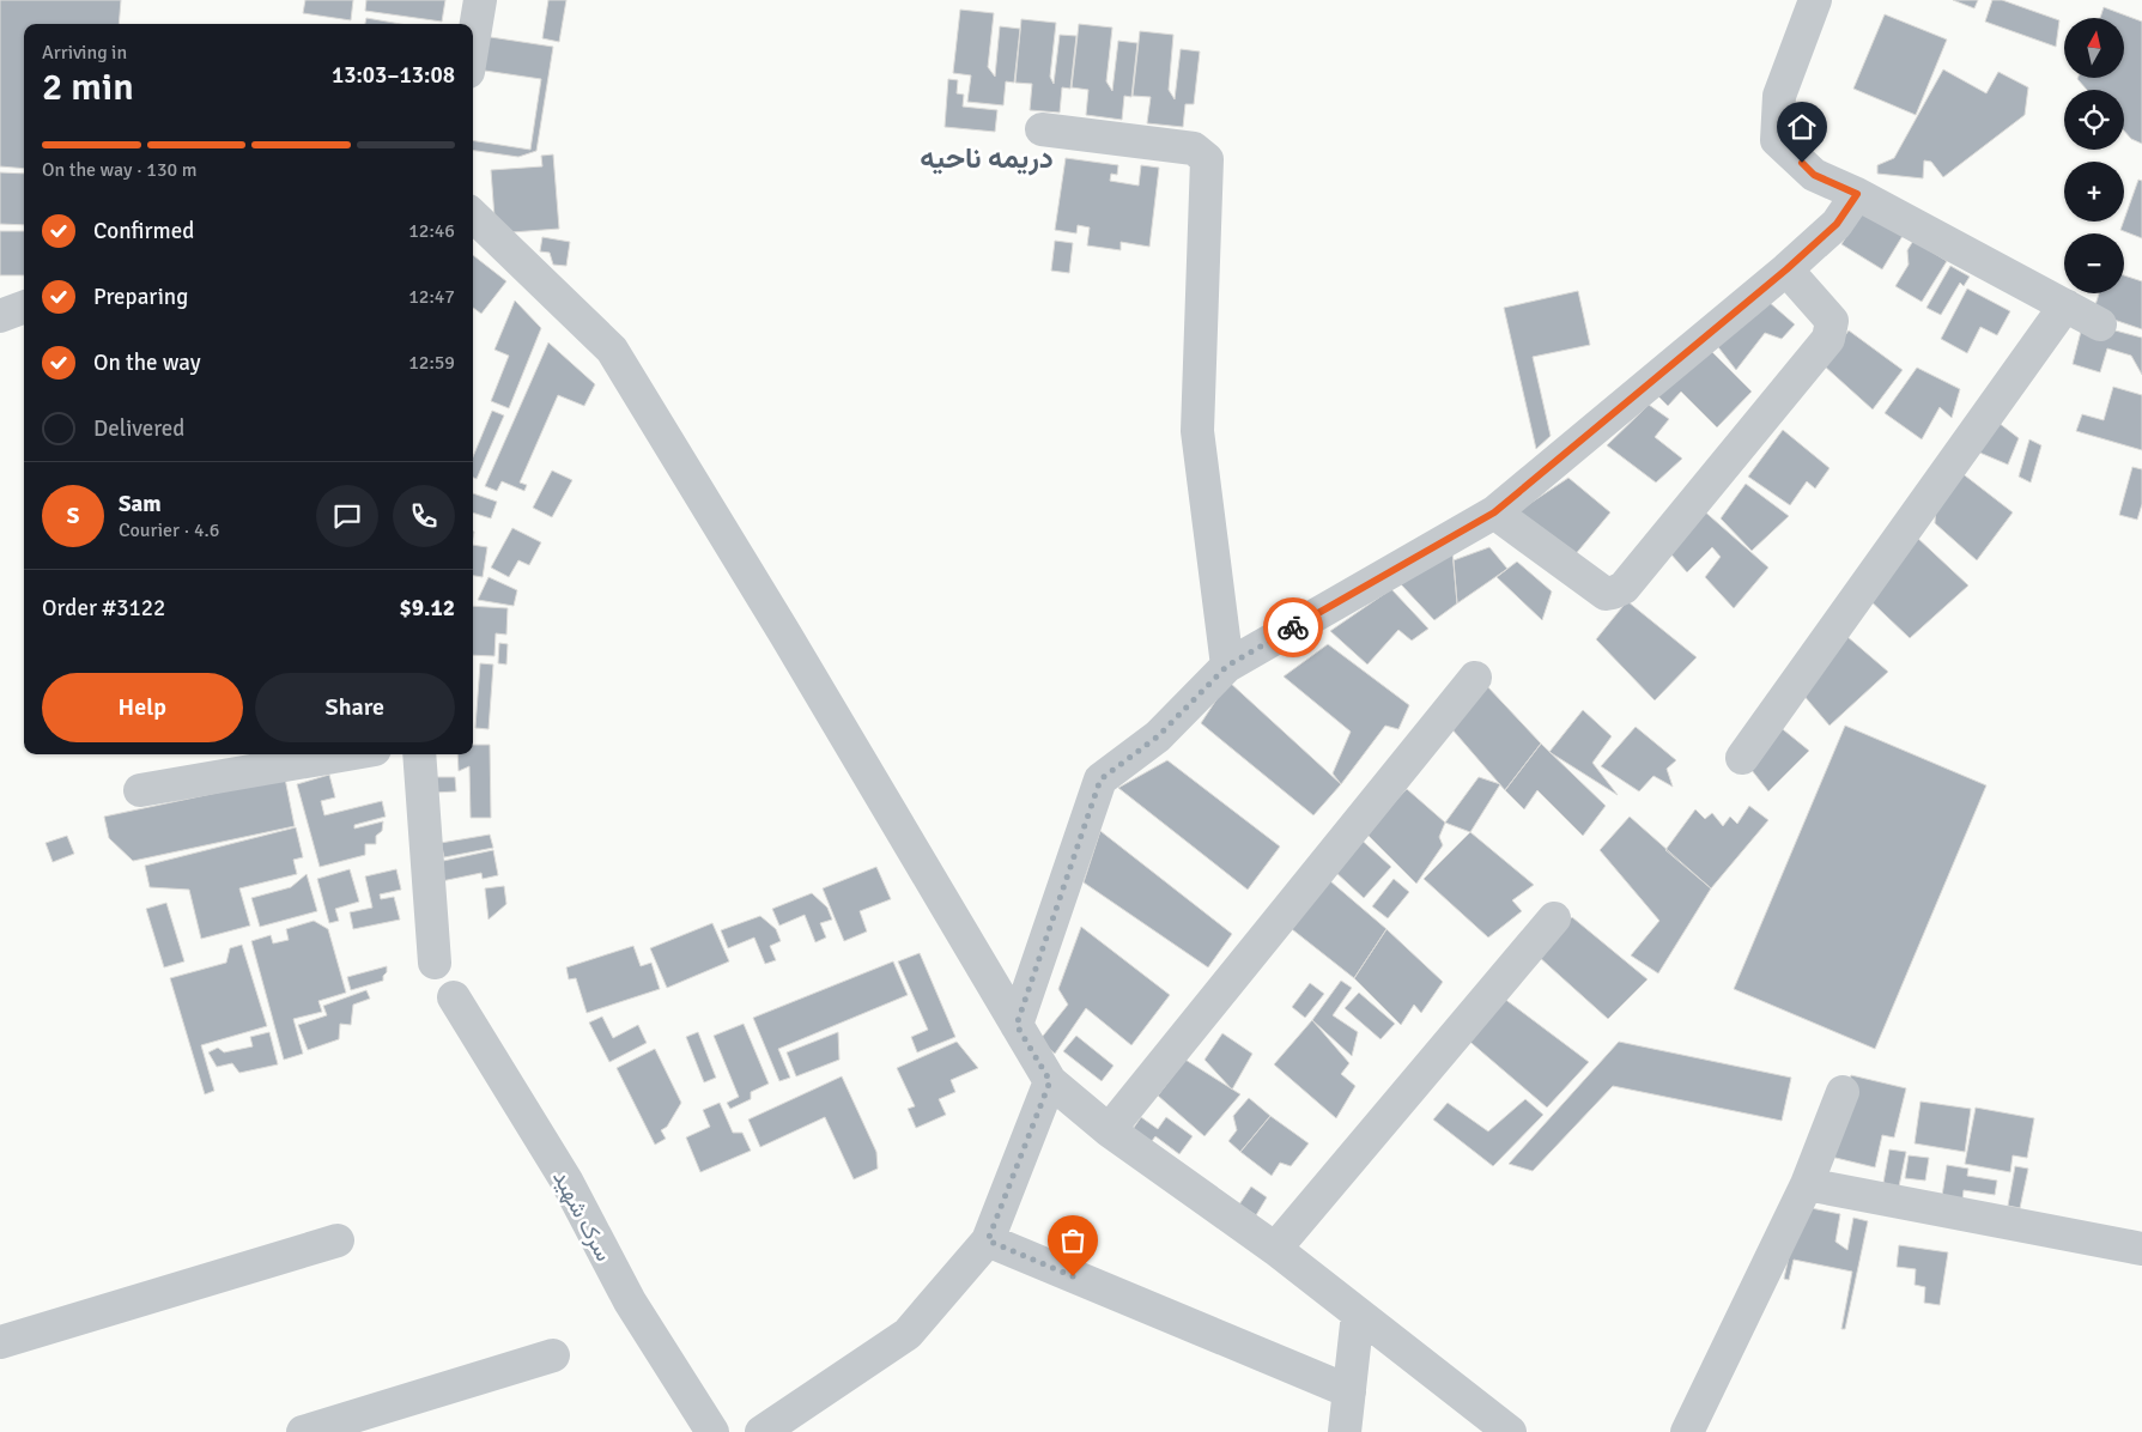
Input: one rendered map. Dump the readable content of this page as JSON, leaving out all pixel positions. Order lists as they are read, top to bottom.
{
  "streets": {
    "street": ["سرک شهید"]
  },
  "districts": ["دریمه ناحیه"],
  "north": "top",
  "page": {
    "map_buttons": ["+", "−"],
    "heading": ["2 min", "Arriving in", "13:03–13:08"],
    "panel": [
      "Sam",
      "Courier · 4.6",
      "Order #3122",
      "$9.12"
    ],
    "bar": "On the way · 130 m",
    "list": [
      ["Confirmed", "12:46"],
      ["Preparing", "12:47"],
      ["On the way", "12:59"],
      "Delivered"
    ],
    "round": "S",
    "buttons": ["Help", "Share"]
  }
}
